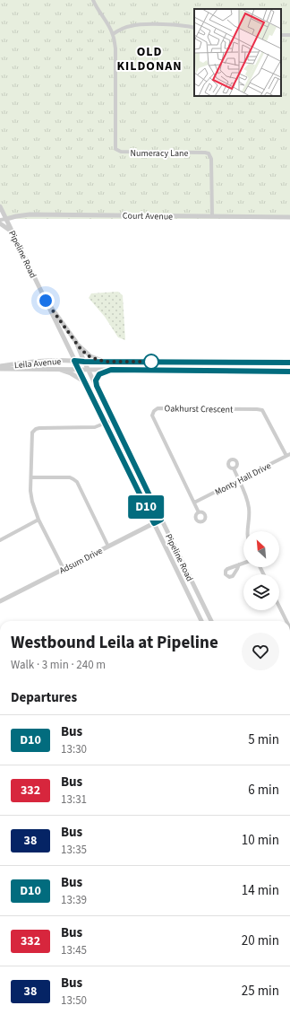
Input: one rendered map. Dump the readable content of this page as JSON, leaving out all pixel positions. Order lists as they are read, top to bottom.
{
  "streets": {
    "street": [
      "Numeracy Lane",
      "Court Avenue",
      "Pipeline Road",
      "Leila Avenue",
      "Oakhurst Crescent",
      "Monty Hall Drive",
      "Adsum Drive"
    ]
  },
  "crossings": [
    ["Numeracy Lane", "Court Avenue"],
    ["Court Avenue", "Pipeline Road"],
    ["Pipeline Road", "Leila Avenue"],
    ["Pipeline Road", "Adsum Drive"],
    ["Oakhurst Crescent", "Monty Hall Drive"]
  ],
  "districts": ["OLD KILDONAN"],
  "lines": ["bus line D10"],
  "north": "top left",
  "page": {
    "on_map": "D10",
    "heading": [
      ["Westbound Leila at Pipeline", "Walk · 3 min · 240 m"],
      "Departures"
    ],
    "list": [
      {
        "mark": "D10",
        "name": "Bus",
        "note": "13:30",
        "value": "5 min"
      },
      {
        "mark": "332",
        "name": "Bus",
        "note": "13:31",
        "value": "6 min"
      },
      {
        "mark": "38",
        "name": "Bus",
        "note": "13:35",
        "value": "10 min"
      },
      {
        "mark": "D10",
        "name": "Bus",
        "note": "13:39",
        "value": "14 min"
      },
      {
        "mark": "332",
        "name": "Bus",
        "note": "13:45",
        "value": "20 min"
      },
      {
        "mark": "38",
        "name": "Bus",
        "note": "13:50",
        "value": "25 min"
      }
    ]
  }
}
